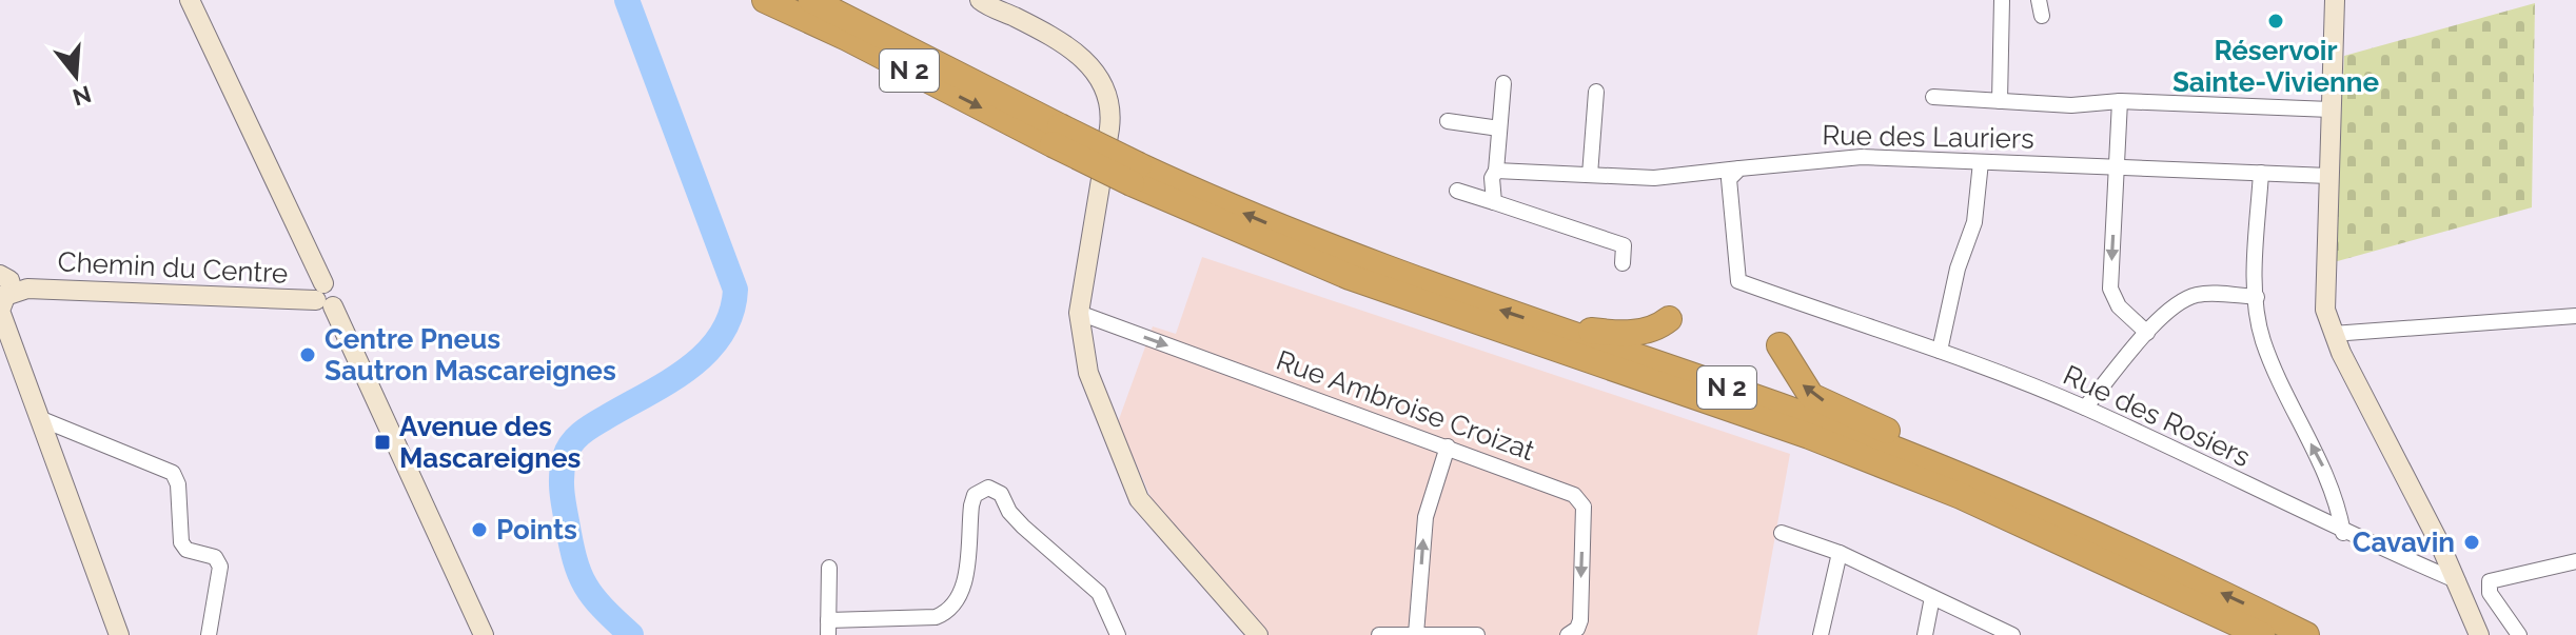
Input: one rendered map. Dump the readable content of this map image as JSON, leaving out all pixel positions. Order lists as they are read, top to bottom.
{
  "streets": {
    "highway": ["N 2"],
    "street": [
      "Rue des Lauriers",
      "Chemin du Centre",
      "Rue Ambroise Croizat",
      "Rue des Rosiers"
    ]
  },
  "crossings": [
    ["Rue des Lauriers", "Rue des Rosiers"]
  ],
  "one_way": ["Rue Ambroise Croizat"],
  "places": {
    "other": [
      "Réservoir Sainte-Vivienne",
      "Centre Pneus Sautron Mascareignes",
      "Points",
      "Cavavin"
    ],
    "transit": ["Avenue des Mascareignes"]
  },
  "north": "bottom"
}
